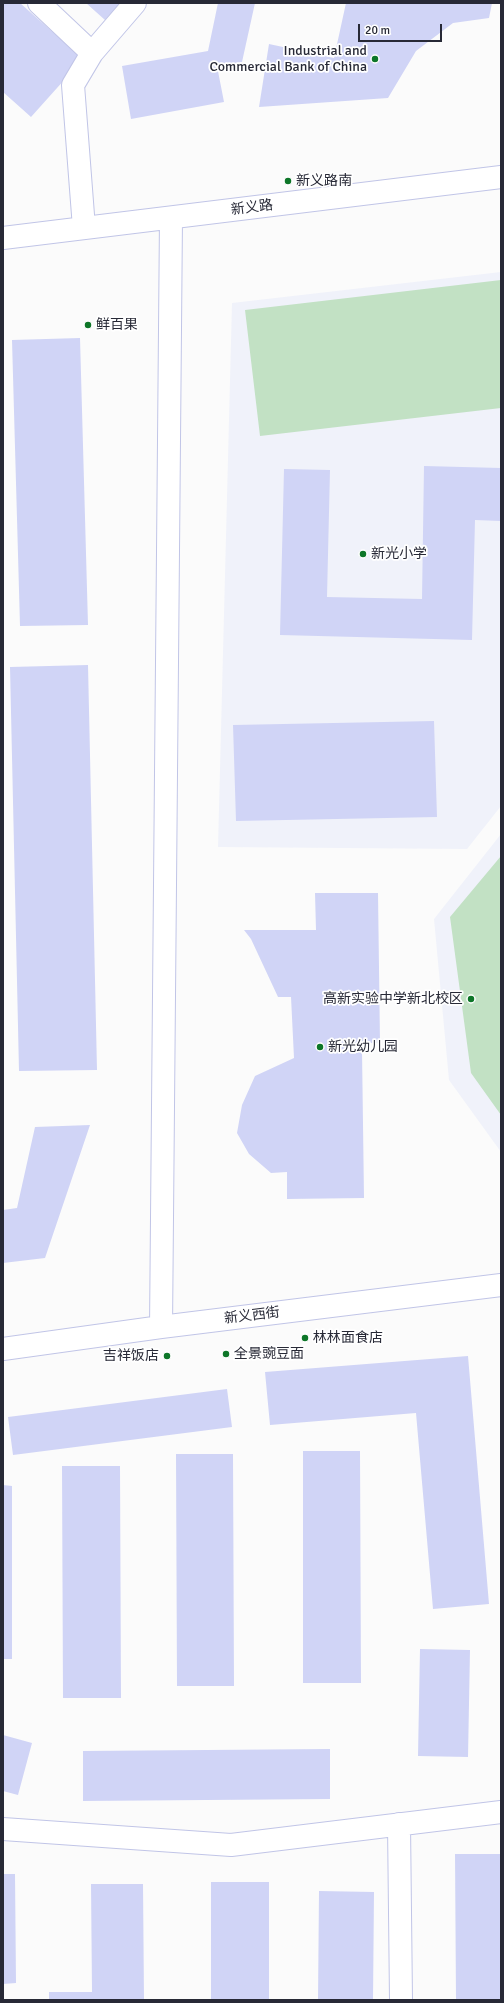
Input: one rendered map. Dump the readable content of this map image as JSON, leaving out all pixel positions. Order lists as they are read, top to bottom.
{
  "streets": {
    "street": ["新义路", "新义西街"]
  },
  "places": [
    "Industrial and Commercial Bank of China",
    "新义路南",
    "鲜百果",
    "新光小学",
    "高新实验中学新北校区",
    "新光幼儿园",
    "林林面食店",
    "全景豌豆面",
    "吉祥饭店"
  ],
  "scale_bar": "20 m"
}
